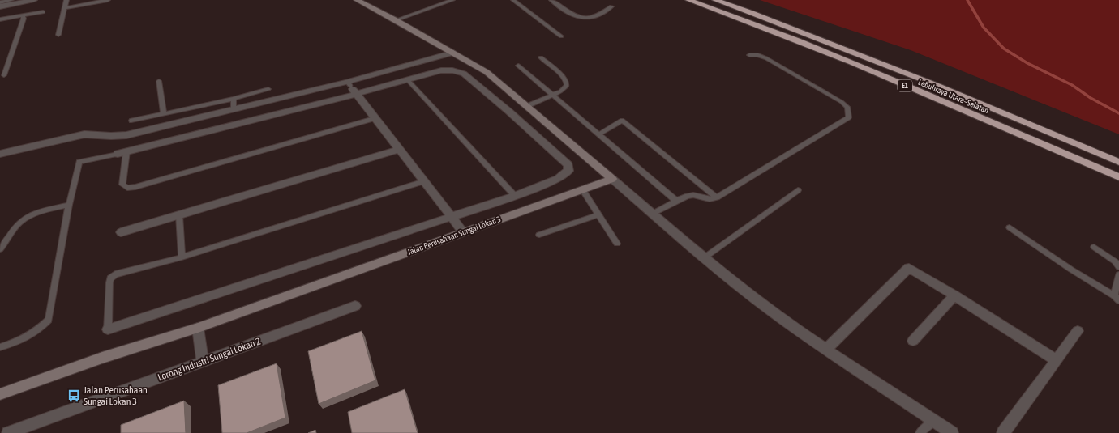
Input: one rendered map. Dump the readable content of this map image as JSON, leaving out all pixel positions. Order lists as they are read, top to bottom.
{
  "streets": {
    "highway": ["E1", "Lebuhraya Utara–Selatan"],
    "main road": ["Jalan Perusahaan Sungai Lokan 3"],
    "street": ["Lorong Industri Sungai Lokan 2"]
  },
  "places": {
    "bus stop": ["Jalan Perusahaan Sungai Lokan 3"]
  }
}
